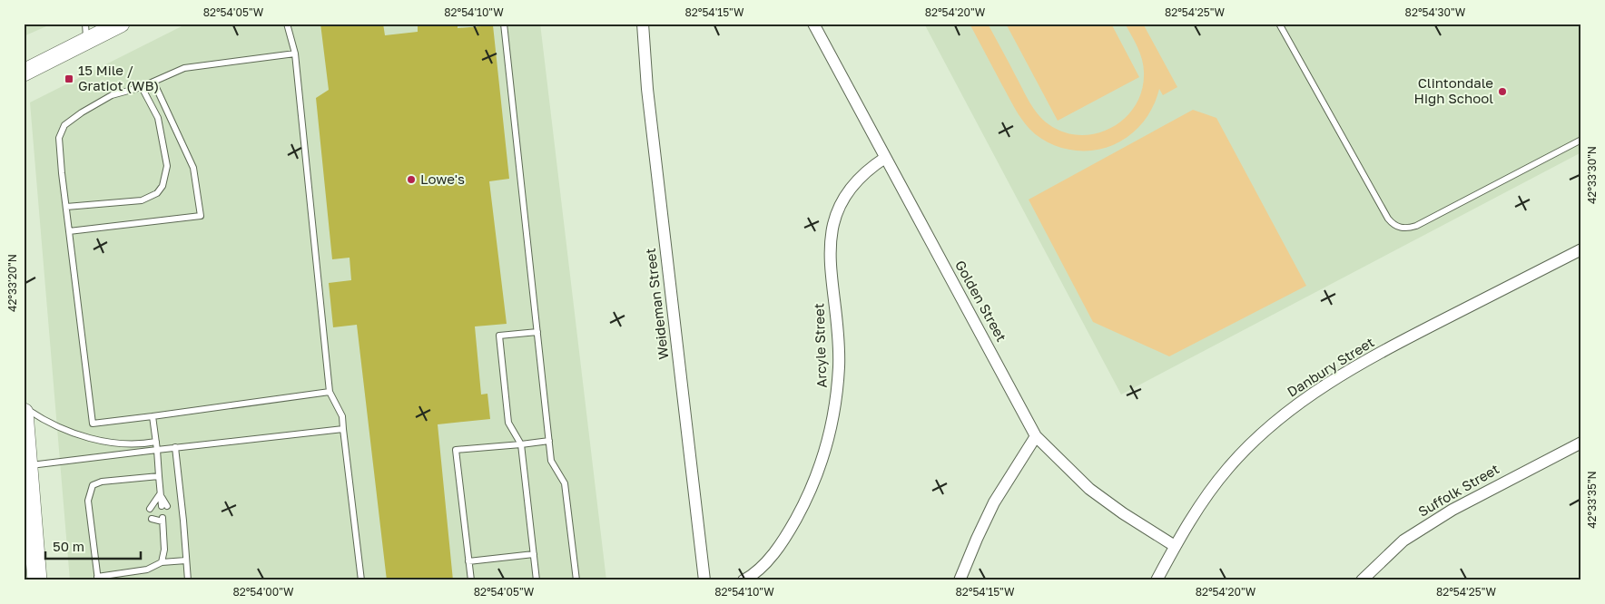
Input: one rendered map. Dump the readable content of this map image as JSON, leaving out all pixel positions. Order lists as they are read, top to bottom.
{
  "streets": {
    "street": [
      "Golden Street",
      "Weideman Street",
      "Arcyle Street",
      "Danbury Street",
      "Suffolk Street"
    ]
  },
  "crossings": [
    ["Golden Street", "Arcyle Street"],
    ["Golden Street", "Danbury Street"]
  ],
  "places": {
    "transit": ["15 Mile / Gratiot (WB)"],
    "other": ["Clintondale High School", "Lowe's"]
  },
  "scale_bar": "50 m",
  "coordinates": [
    "82°54'05\"W",
    "82°54'10\"W",
    "82°54'15\"W",
    "82°54'20\"W",
    "82°54'25\"W",
    "82°54'30\"W",
    "42°33'30\"N",
    "42°33'20\"N",
    "42°33'35\"N",
    "82°54'00\"W"
  ]
}
